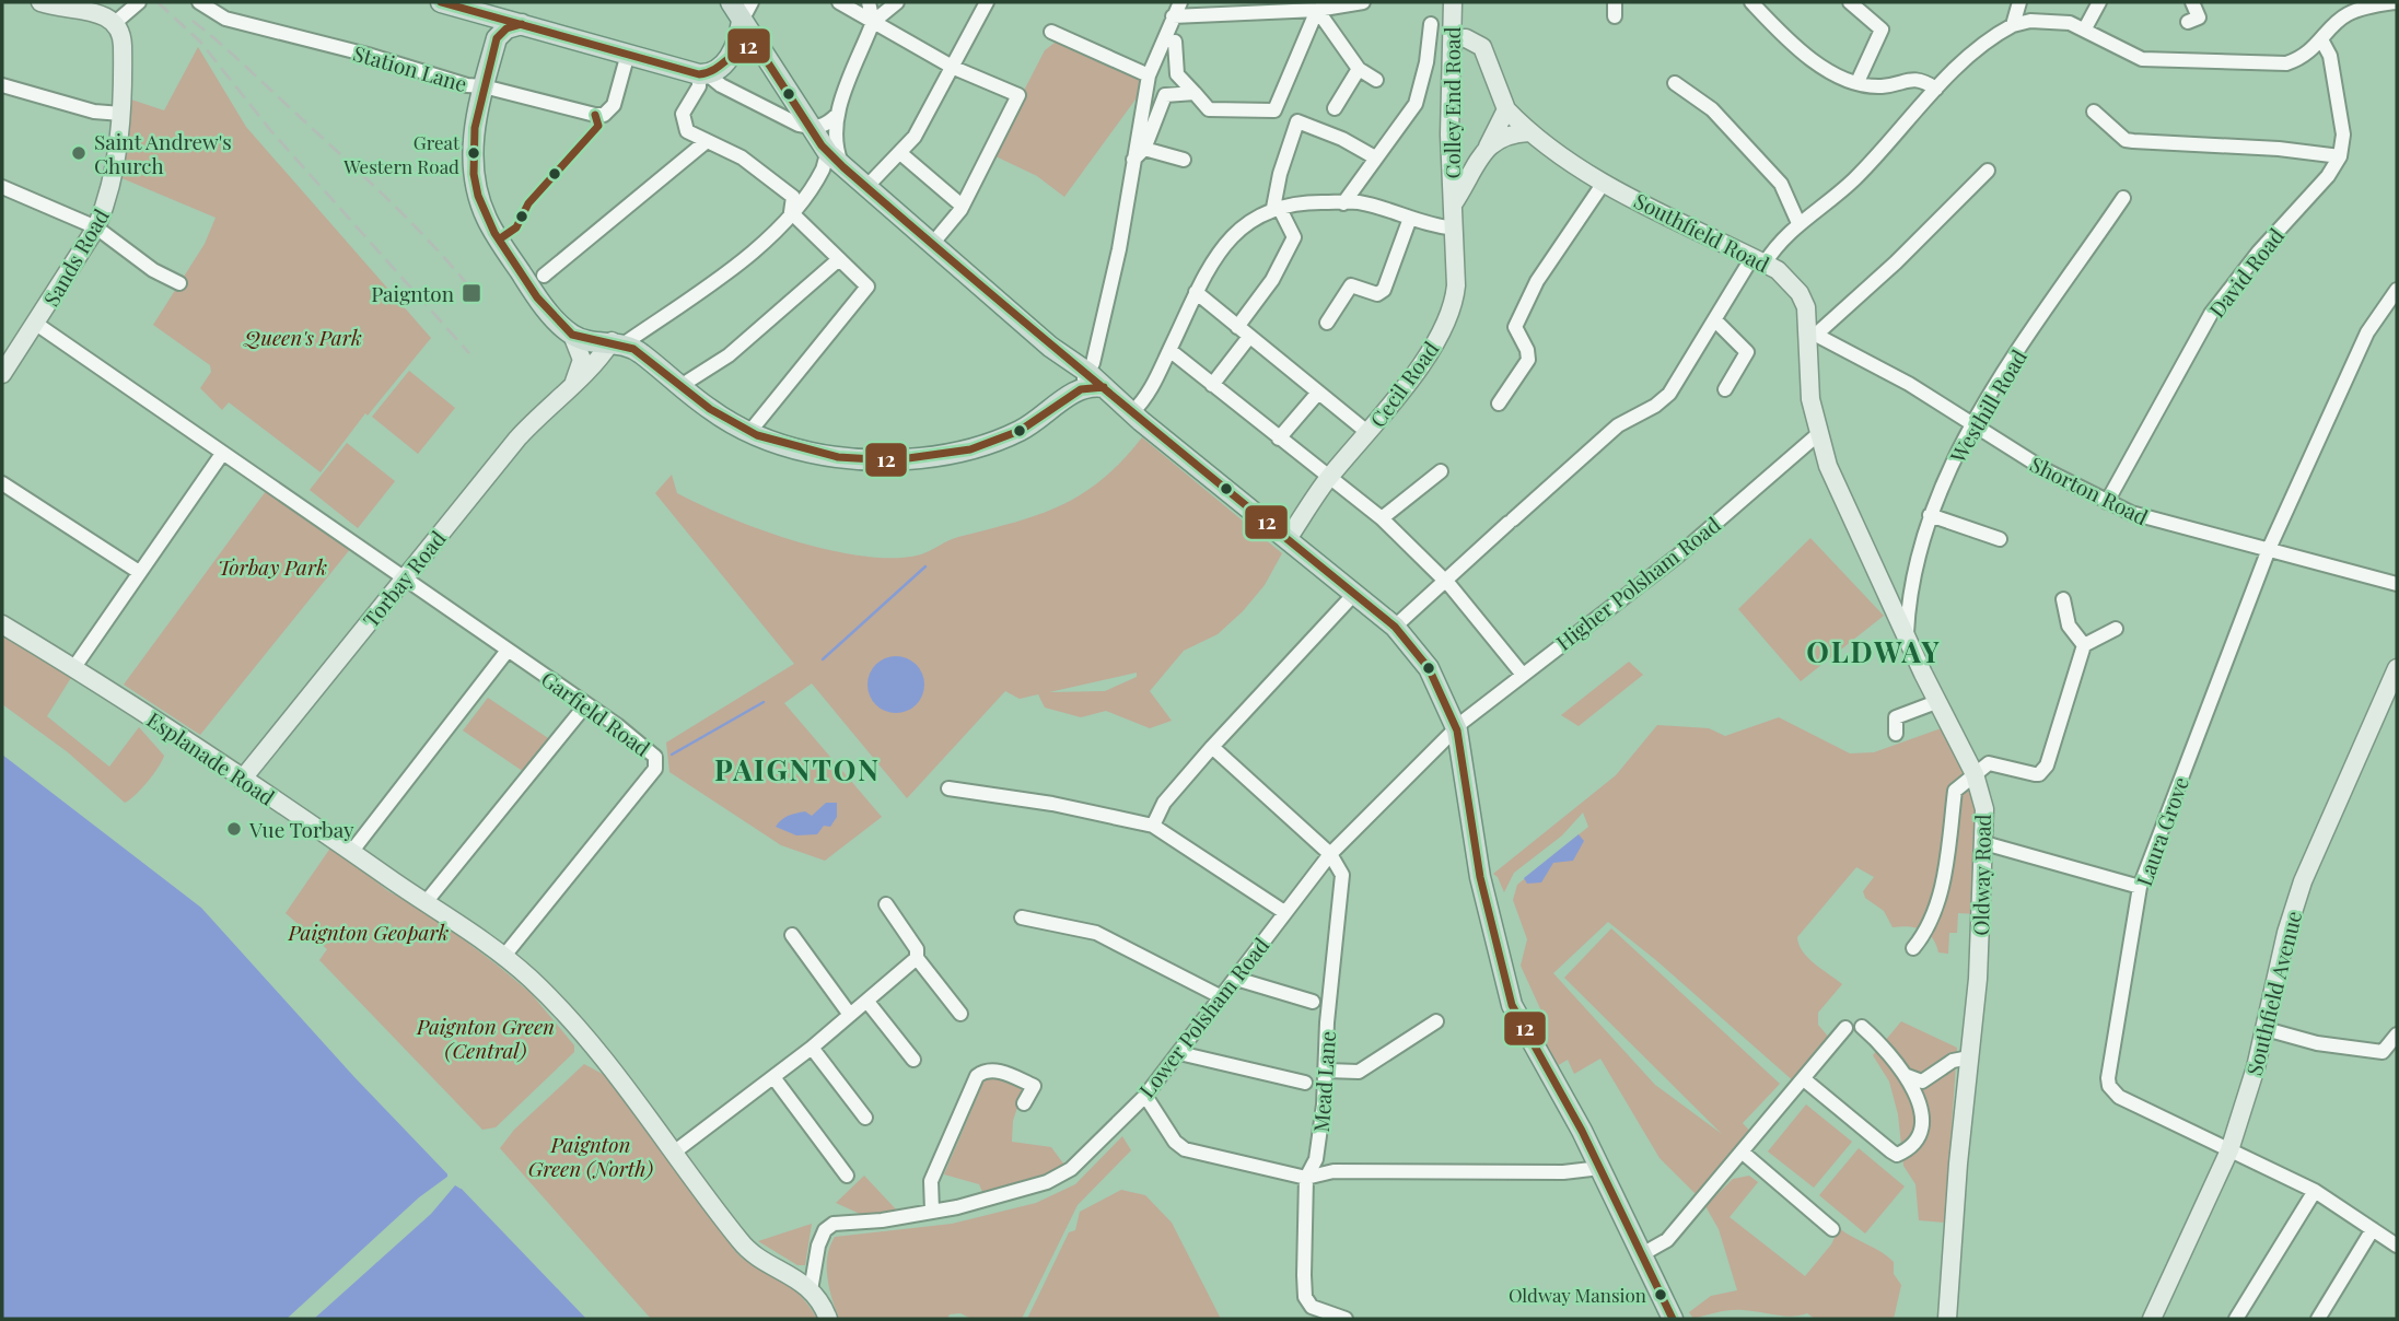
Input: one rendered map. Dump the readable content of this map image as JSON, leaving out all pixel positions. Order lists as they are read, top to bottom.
{
  "streets": {
    "main road": [
      "Colley End Road",
      "Southfield Road",
      "Sands Road",
      "Cecil Road",
      "Torbay Road",
      "Esplanade Road",
      "Oldway Road",
      "Southfield Avenue"
    ],
    "street": [
      "Station Lane",
      "David Road",
      "Westhill Road",
      "Shorton Road",
      "Higher Polsham Road",
      "Garfield Road",
      "Laura Grove",
      "Lower Polsham Road",
      "Mead Lane"
    ]
  },
  "crossings": [
    ["Colley End Road", "Southfield Road"],
    ["Colley End Road", "Cecil Road"],
    ["Southfield Road", "Shorton Road"],
    ["Southfield Road", "Oldway Road"],
    ["Sands Road", "Garfield Road"],
    ["David Road", "Shorton Road"],
    ["Westhill Road", "Shorton Road"],
    ["Westhill Road", "Oldway Road"],
    ["Shorton Road", "Laura Grove"],
    ["Torbay Road", "Garfield Road"],
    ["Torbay Road", "Esplanade Road"],
    ["Higher Polsham Road", "Oldway Road"],
    ["Higher Polsham Road", "Lower Polsham Road"],
    ["Garfield Road", "Esplanade Road"],
    ["Esplanade Road", "Lower Polsham Road"],
    ["Laura Grove", "Southfield Avenue"],
    ["Lower Polsham Road", "Mead Lane"]
  ],
  "districts": ["OLDWAY", "PAIGNTON"],
  "parks": [
    "Queen's Park",
    "Torbay Park",
    "Paignton Geopark",
    "Paignton Green (Central)",
    "Paignton Green (North)"
  ],
  "places": {
    "other": [
      "Saint Andrew's Church",
      "Great Western Road",
      "Vue Torbay",
      "Oldway Mansion"
    ],
    "transit": ["Paignton"]
  },
  "lines": ["transit line 12"]
}
